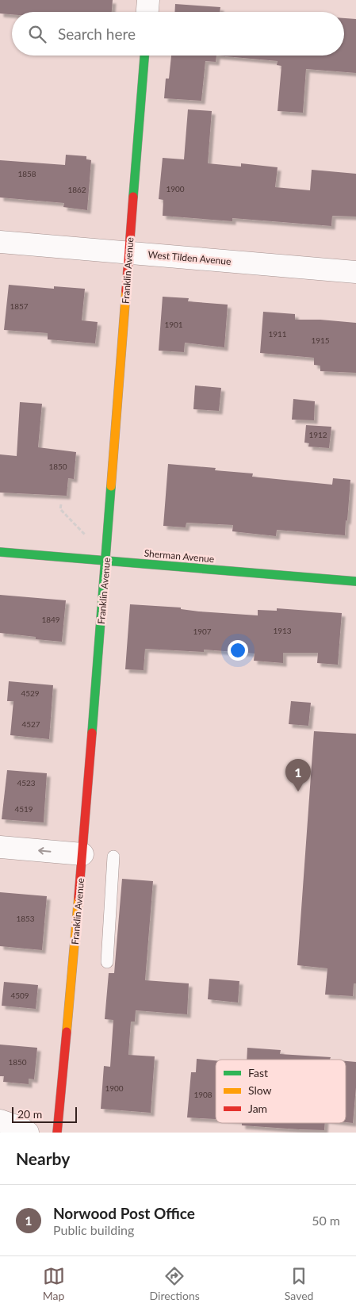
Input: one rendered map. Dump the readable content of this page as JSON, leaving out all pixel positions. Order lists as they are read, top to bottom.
{
  "streets": {
    "street": ["West Tilden Avenue", "Franklin Avenue", "Sherman Avenue"]
  },
  "crossings": [
    ["West Tilden Avenue", "Franklin Avenue"],
    ["Franklin Avenue", "Sherman Avenue"]
  ],
  "house_numbers": [
    "1858",
    "1900",
    "1862",
    "1857",
    "1901",
    "1911",
    "1915",
    "1912",
    "1850",
    "1849",
    "1913",
    "1907",
    "4529",
    "4527",
    "4523",
    "4519",
    "1853",
    "4509",
    "1850",
    "1900",
    "1908"
  ],
  "legend": ["Fast", "Slow", "Jam"],
  "scale_bar": "20 m",
  "page": {
    "search": "Search here",
    "pins": "1",
    "scale": "20 m",
    "heading": "Nearby",
    "list": [
      {
        "mark": "1",
        "name": "Norwood Post Office",
        "note": "Public building",
        "value": "50 m"
      }
    ],
    "nav": ["Map", "Directions", "Saved"]
  }
}
